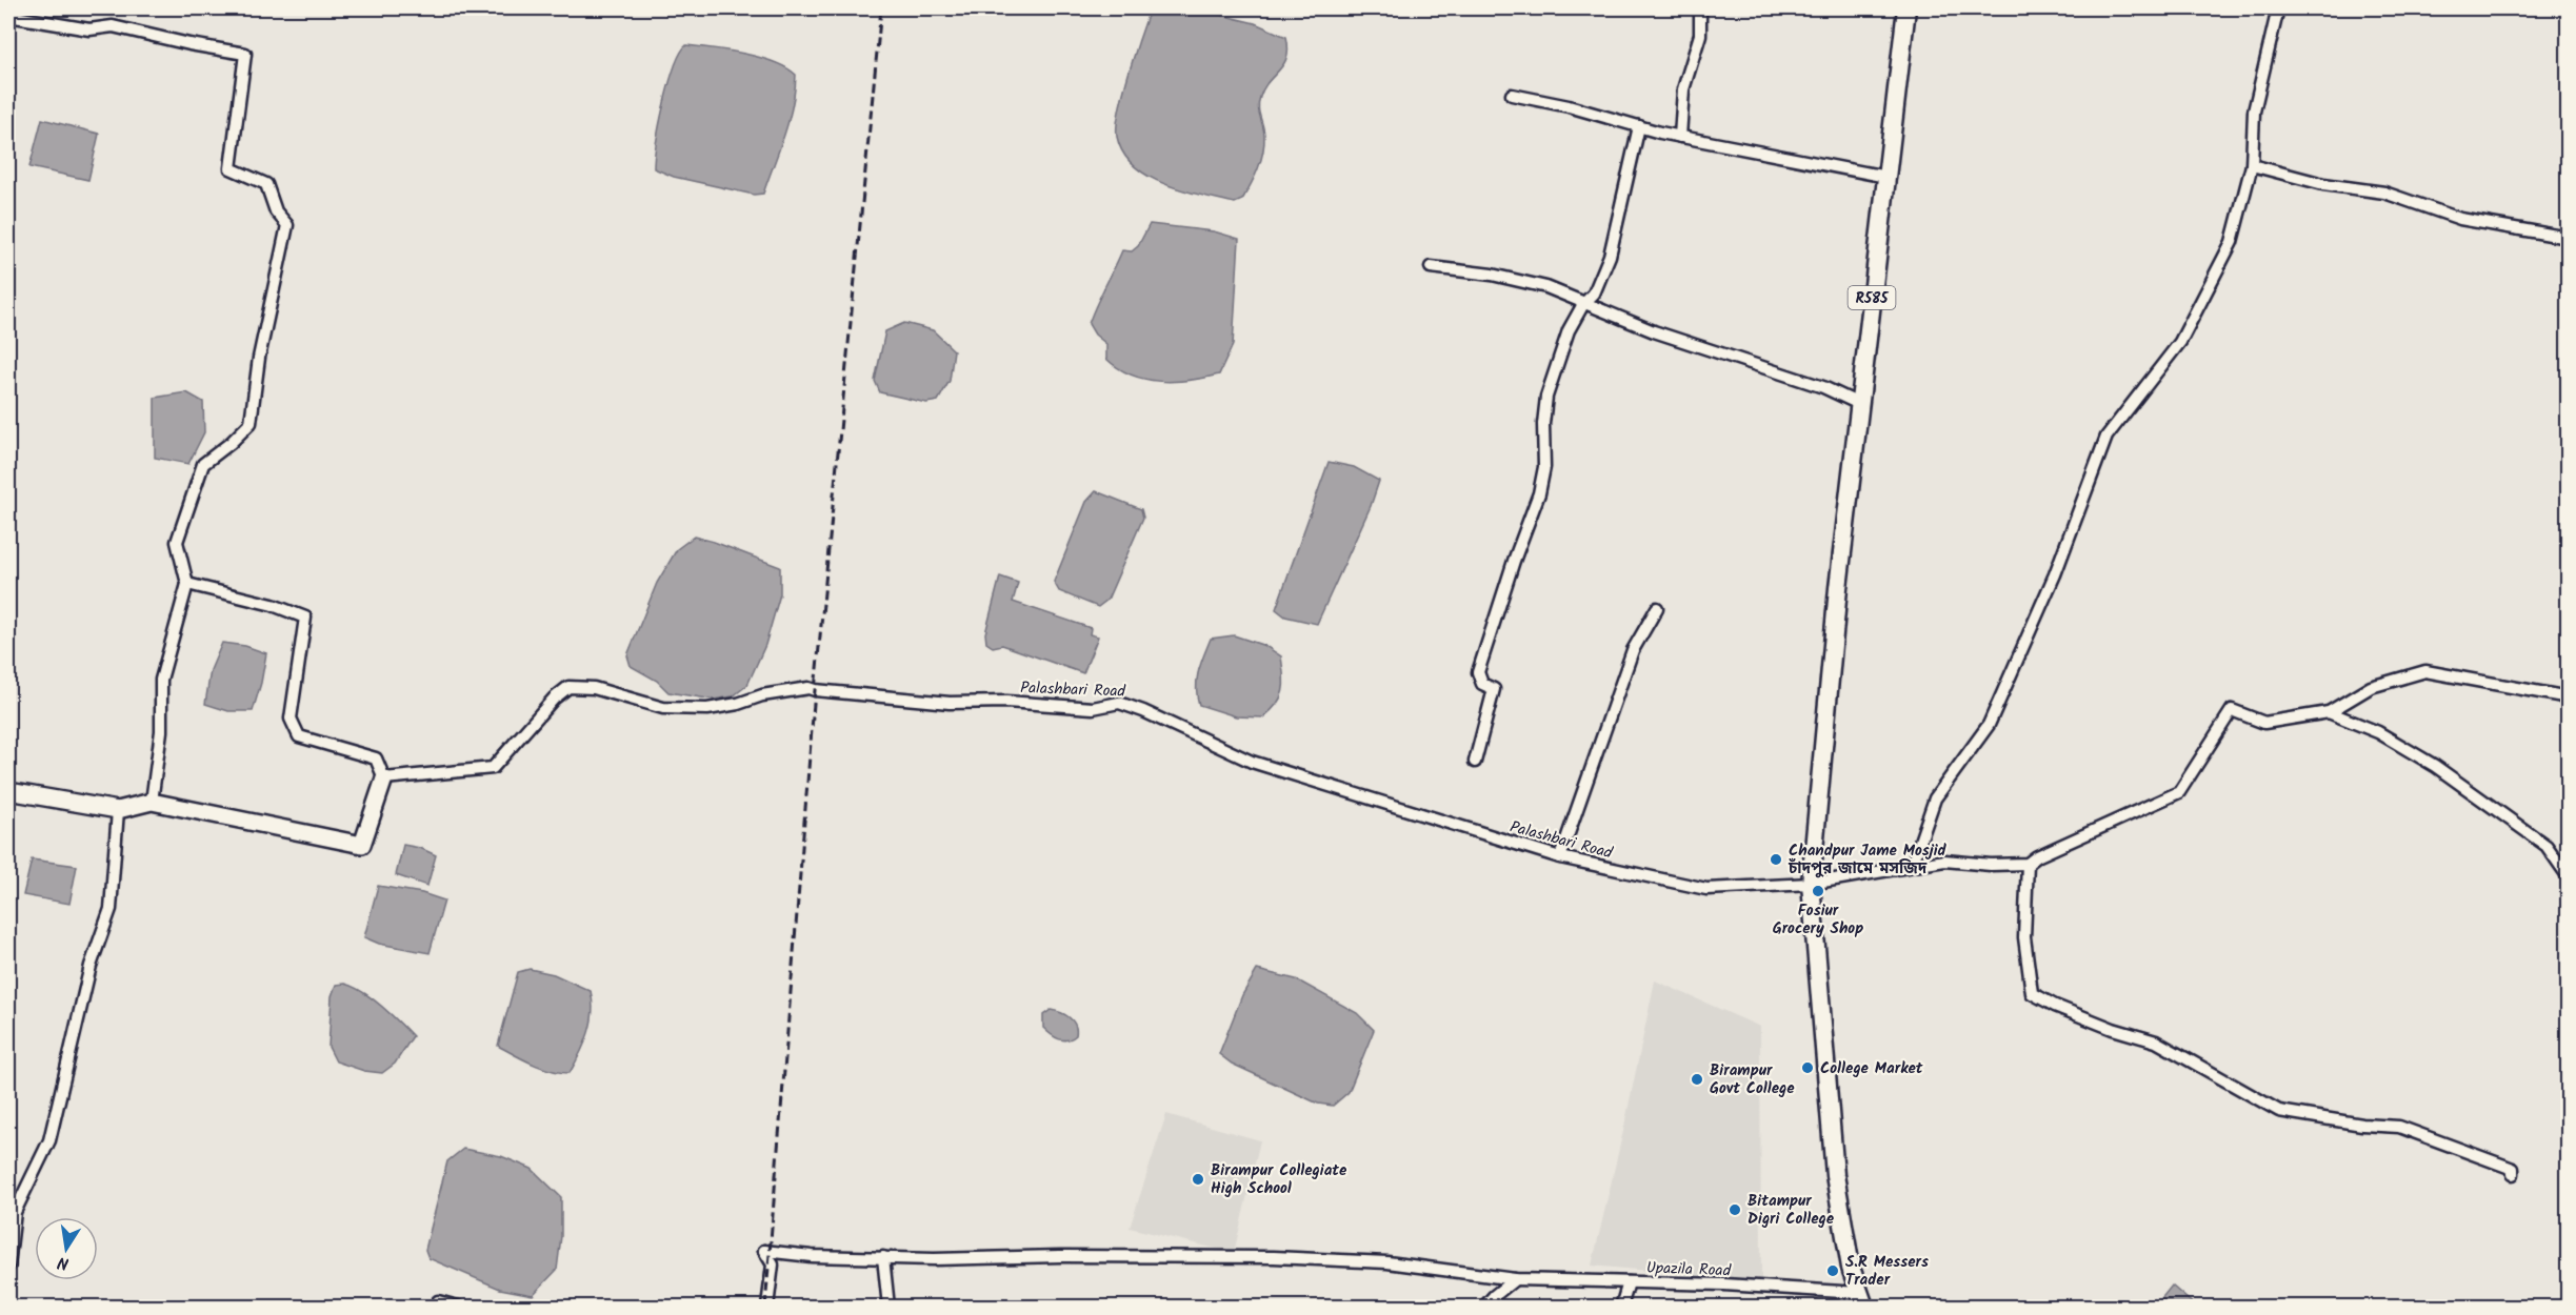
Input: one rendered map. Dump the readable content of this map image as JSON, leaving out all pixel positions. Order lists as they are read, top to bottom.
{
  "streets": {
    "main road": ["R585"],
    "street": ["Palashbari Road", "Upazila Road"]
  },
  "crossings": [
    ["R585", "Palashbari Road"],
    ["R585", "Upazila Road"]
  ],
  "places": [
    "Chandpur Jame Mosjid চাঁদপুর জামে মসজিদ",
    "Fosiur Grocery Shop",
    "College Market",
    "Birampur Govt College",
    "Birampur Collegiate High School",
    "Bitampur Digri College",
    "S.R Messers Trader"
  ],
  "north": "bottom"
}
